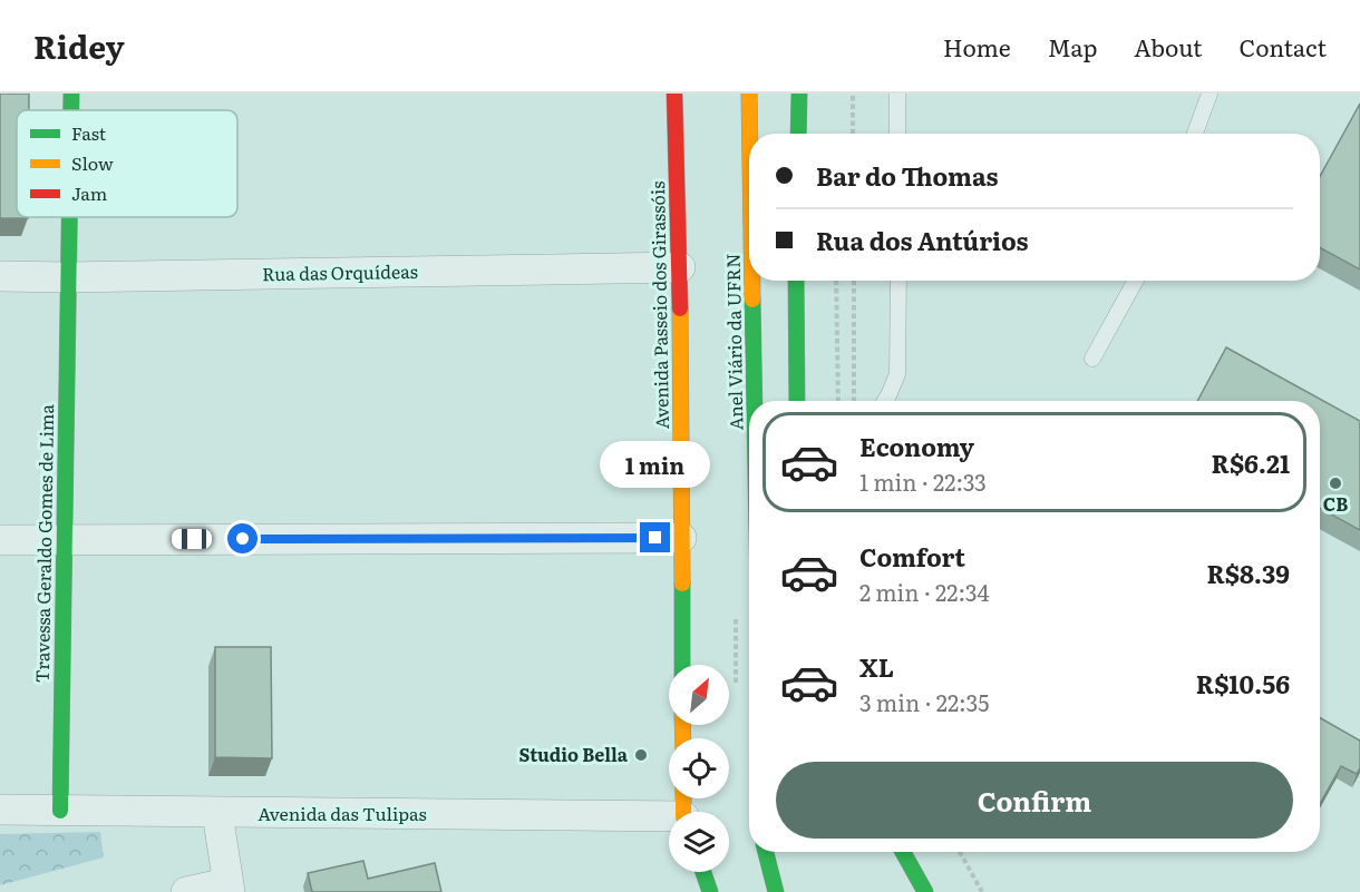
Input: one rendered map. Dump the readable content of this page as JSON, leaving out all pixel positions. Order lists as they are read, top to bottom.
{
  "streets": {
    "street": [
      "Rua das Orquídeas",
      "Avenida Passeio dos Girassóis",
      "Anel Viário da UFRN",
      "Travessa Geraldo Gomes de Lima",
      "Avenida das Tulipas"
    ]
  },
  "crossings": [
    ["Rua das Orquídeas", "Avenida Passeio dos Girassóis"],
    ["Rua das Orquídeas", "Travessa Geraldo Gomes de Lima"],
    ["Travessa Geraldo Gomes de Lima", "Avenida das Tulipas"]
  ],
  "places": ["CB", "Studio Bella"],
  "legend": ["Fast", "Slow", "Jam"],
  "north": "top right",
  "page": {
    "header": "Ridey",
    "nav": [
      "Home",
      "Map",
      "About",
      "Contact"
    ],
    "banner": ["Bar do Thomas", "Rua dos Antúrios"],
    "list": [
      {
        "name": "Economy",
        "note": "1 min · 22:33",
        "value": "R$6.21"
      },
      {
        "name": "Comfort",
        "note": "2 min · 22:34",
        "value": "R$8.39"
      },
      {
        "name": "XL",
        "note": "3 min · 22:35",
        "value": "R$10.56"
      }
    ],
    "bubble": "1 min",
    "buttons": "Confirm"
  }
}
